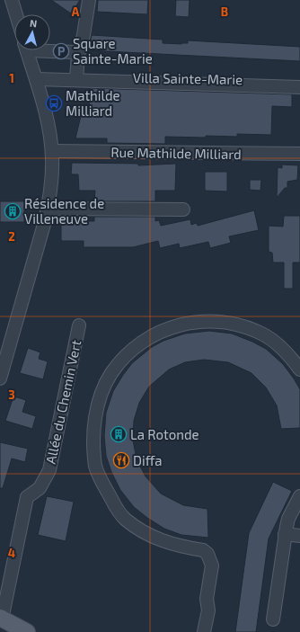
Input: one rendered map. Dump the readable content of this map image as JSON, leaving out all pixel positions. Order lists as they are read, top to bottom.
{
  "streets": {
    "street": ["Villa Sainte-Marie", "Rue Mathilde Milliard", "Allée du Chemin Vert"]
  },
  "places": {
    "parking": ["Square Sainte-Marie"],
    "bus stop": ["Mathilde Milliard"],
    "building": ["Résidence de Villeneuve", "La Rotonde"],
    "restaurant": ["Diffa"]
  },
  "north": "top",
  "grid": {
    "columns": ["A", "B"],
    "rows": [
      "1",
      "2",
      "3",
      "4"
    ]
  }
}
